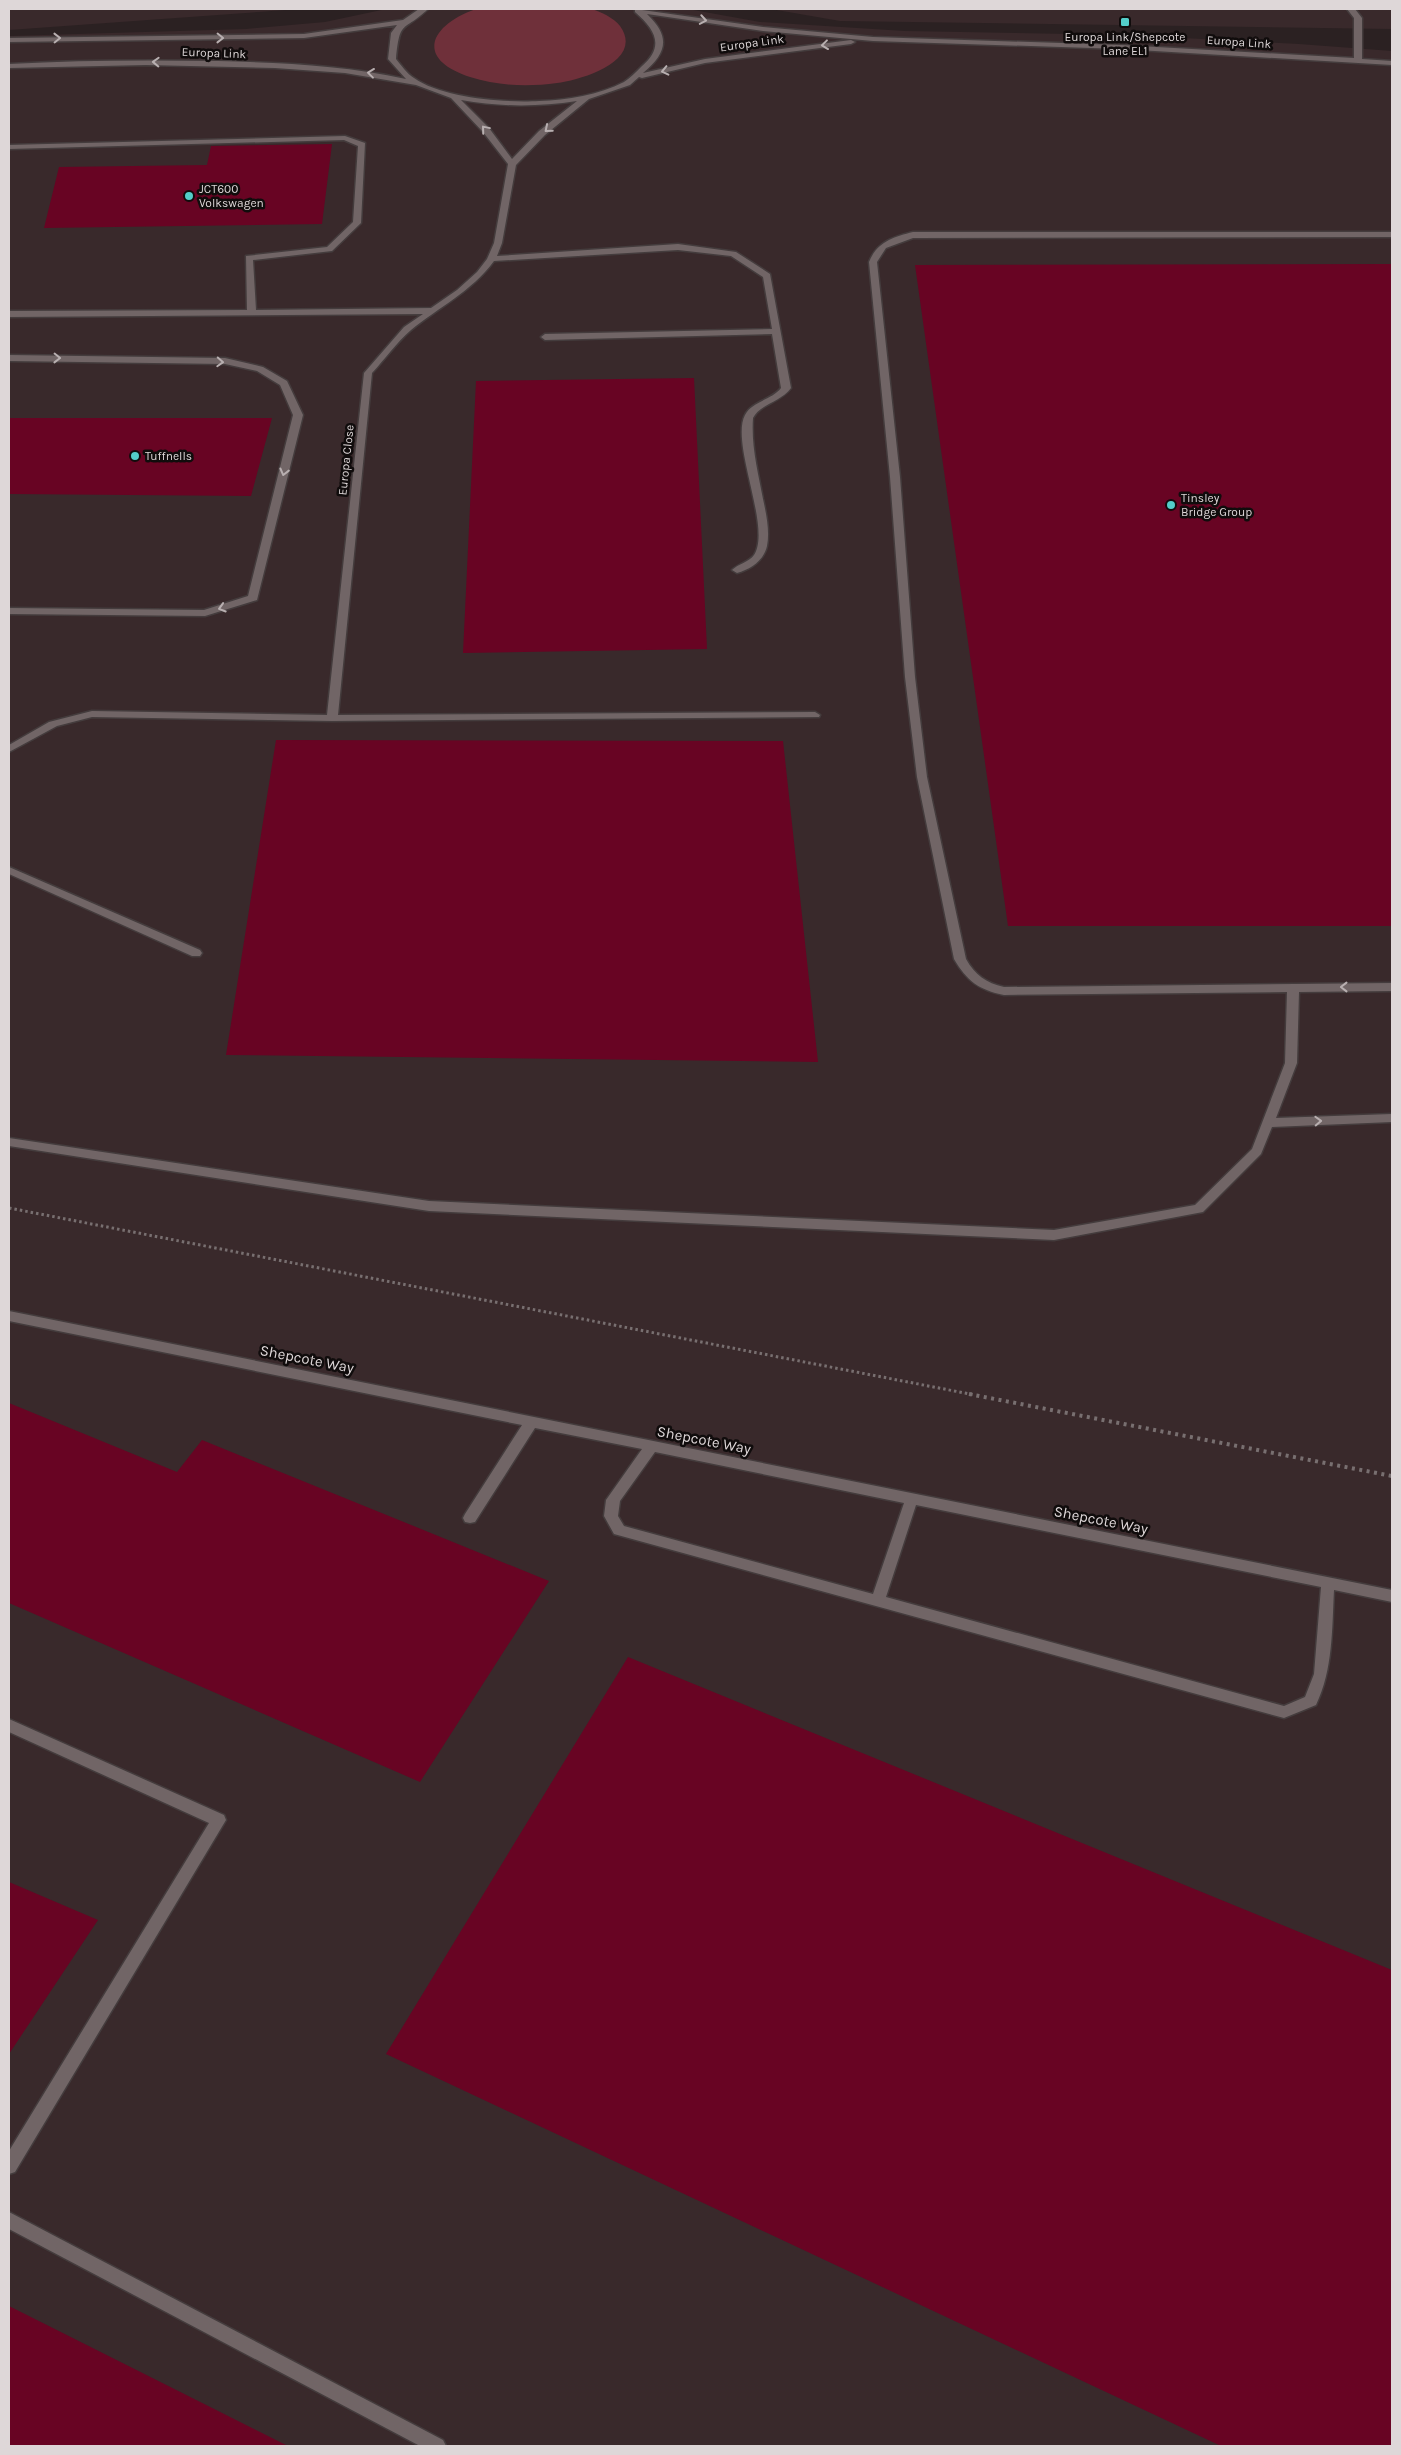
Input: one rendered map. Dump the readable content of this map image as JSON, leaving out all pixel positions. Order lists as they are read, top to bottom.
{
  "streets": {
    "street": ["Europa Link", "Europa Close", "Shepcote Way"]
  },
  "places": {
    "transit": ["Europa Link/Shepcote Lane EL1"],
    "other": ["JCT600 Volkswagen", "Tuffnells", "Tinsley Bridge Group"]
  }
}
